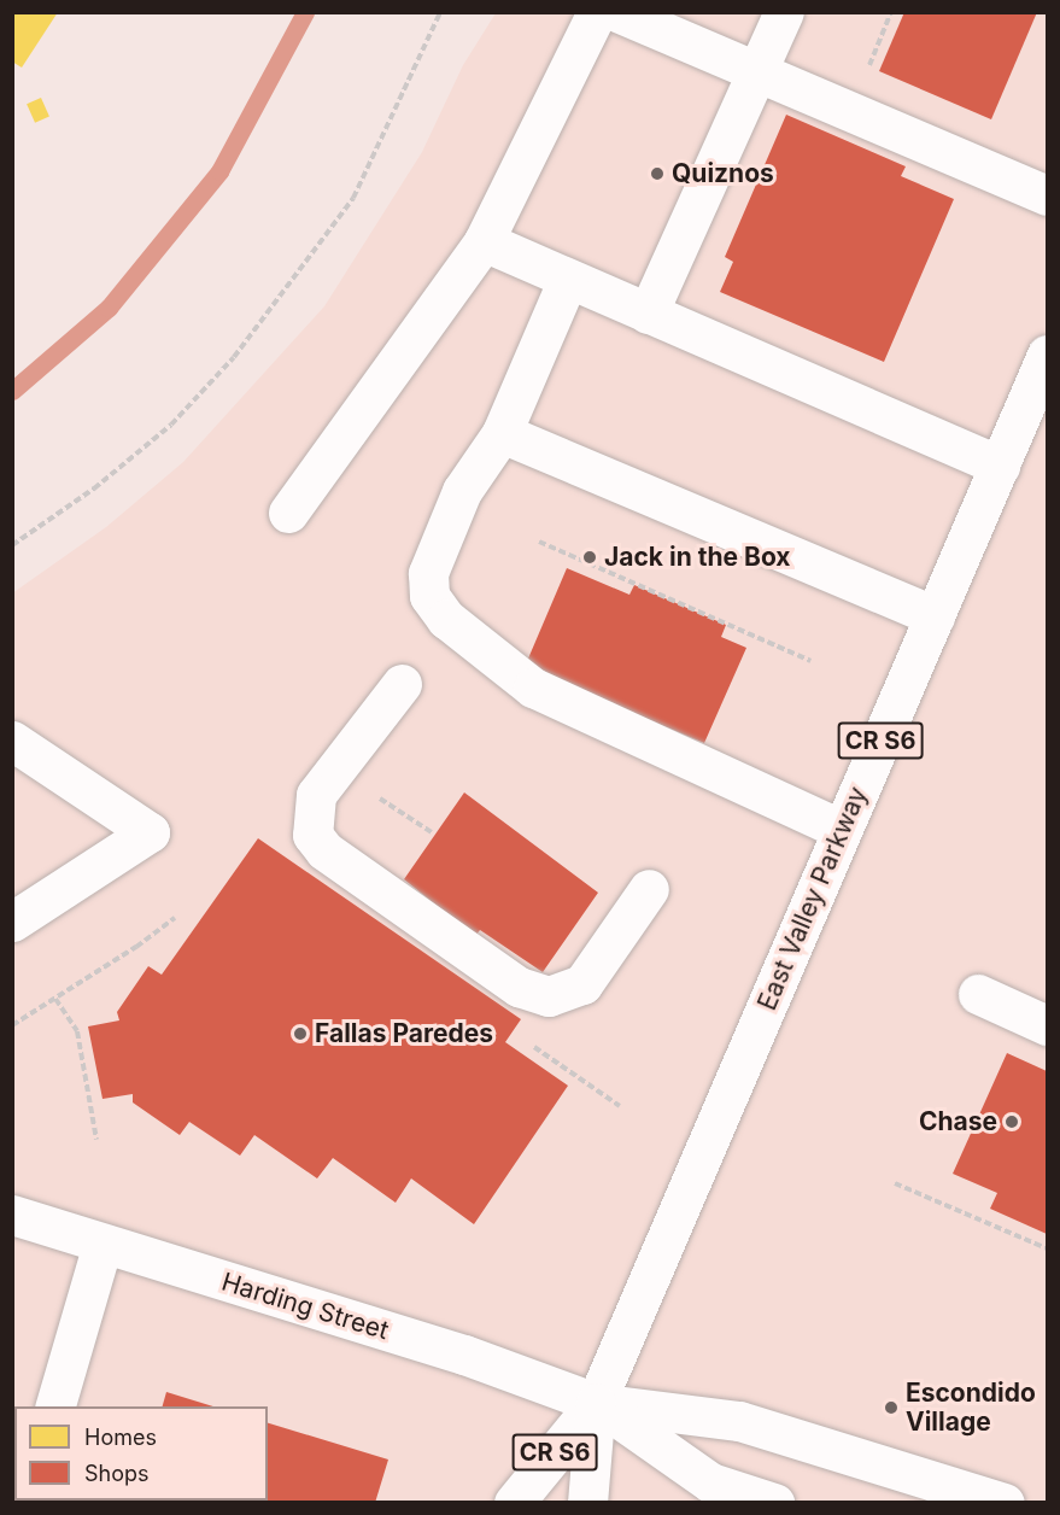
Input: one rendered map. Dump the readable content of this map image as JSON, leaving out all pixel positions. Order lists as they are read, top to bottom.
{
  "streets": {
    "main road": ["CR S6", "East Valley Parkway", "Harding Street"]
  },
  "crossings": [
    ["East Valley Parkway", "Harding Street"]
  ],
  "places": [
    "Quiznos",
    "Jack in the Box",
    "Fallas Paredes",
    "Chase",
    "Escondido Village"
  ],
  "legend": ["Homes", "Shops"]
}
